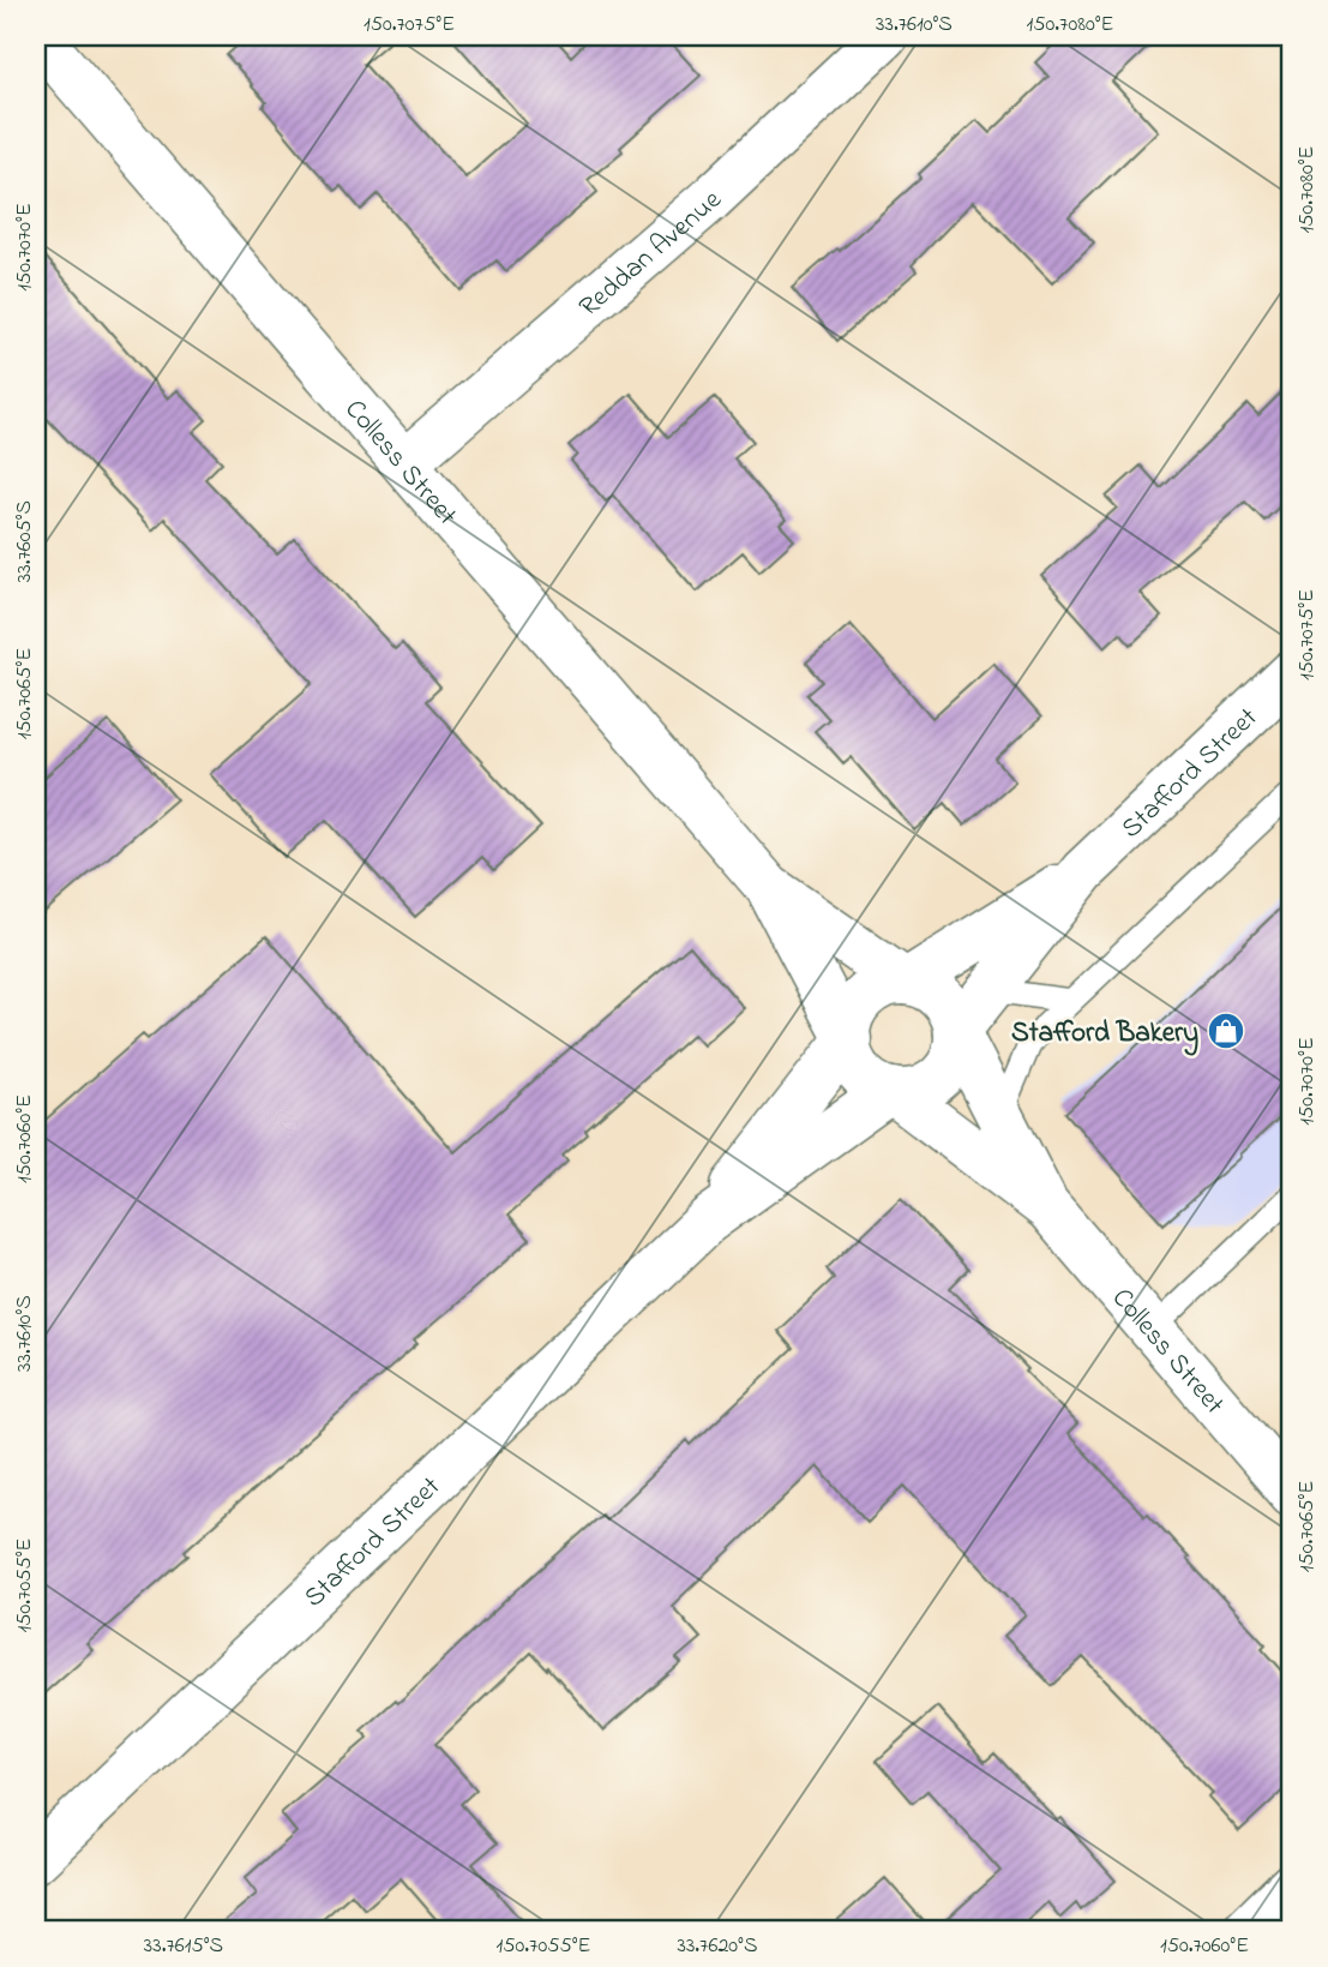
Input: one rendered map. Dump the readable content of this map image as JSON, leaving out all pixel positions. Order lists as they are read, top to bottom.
{
  "streets": {
    "street": ["Reddan Avenue", "Colless Street", "Stafford Street"]
  },
  "crossings": [
    ["Reddan Avenue", "Colless Street"],
    ["Colless Street", "Stafford Street"]
  ],
  "places": {
    "shop": ["Stafford Bakery"]
  },
  "coordinates": [
    "150.7075°E",
    "33.7610°S",
    "150.7080°E",
    "150.7070°E",
    "33.7605°S",
    "150.7065°E",
    "150.7060°E",
    "150.7055°E",
    "33.7615°S",
    "33.7620°S"
  ]
}
